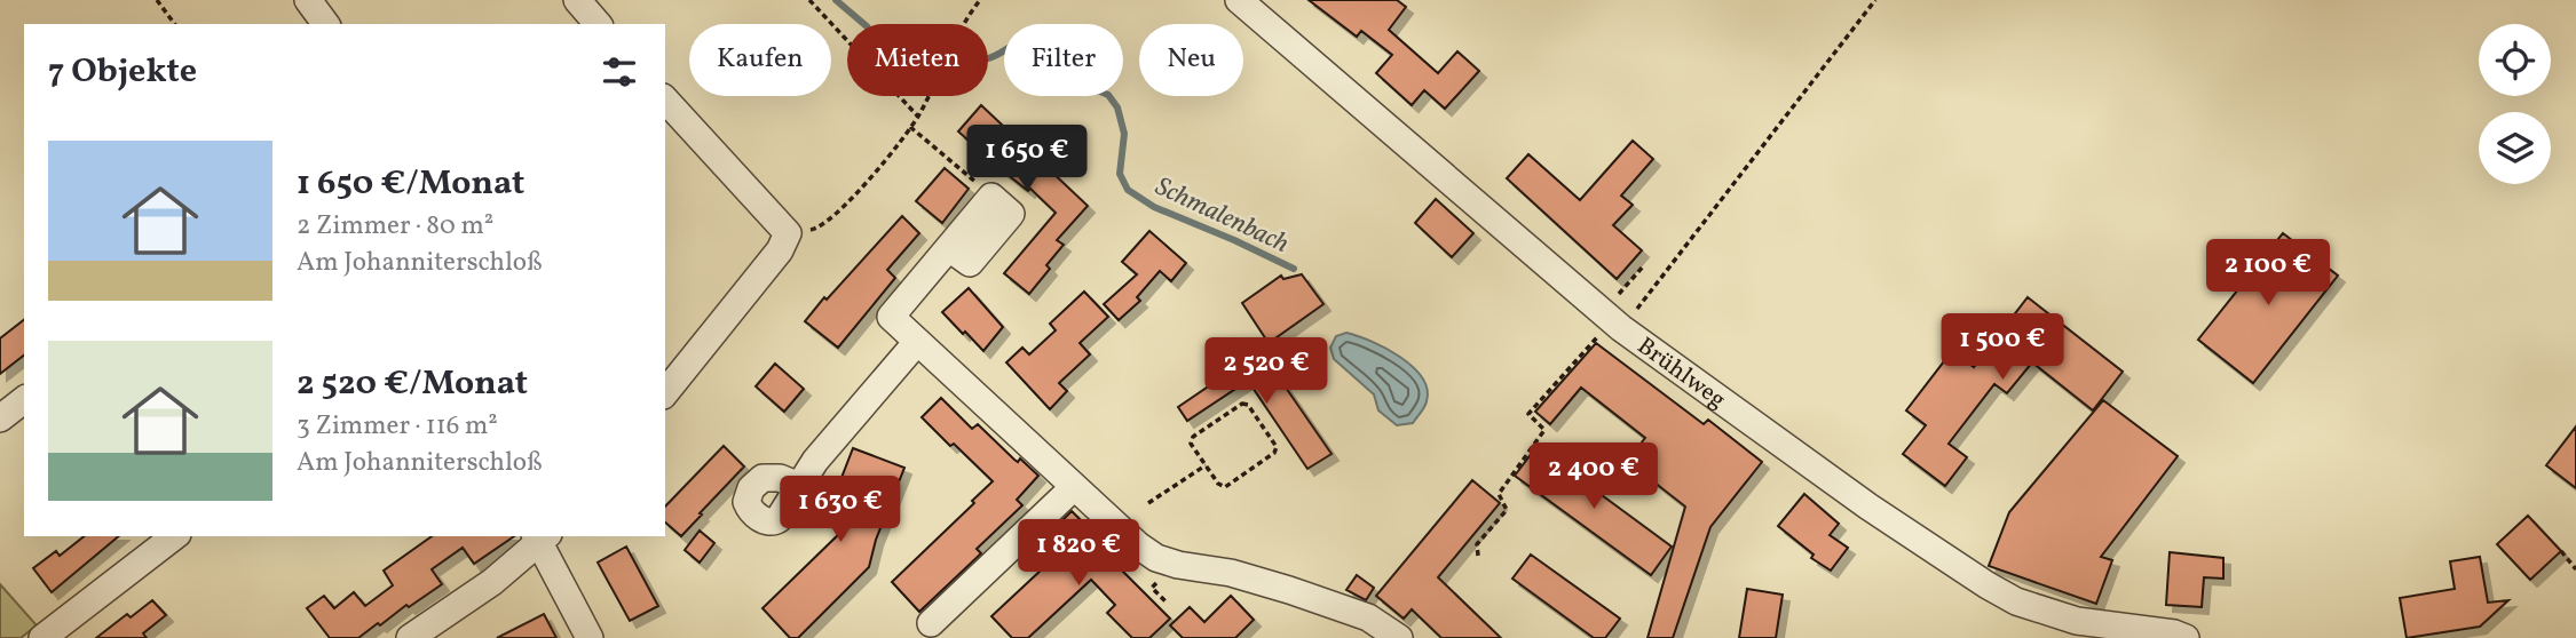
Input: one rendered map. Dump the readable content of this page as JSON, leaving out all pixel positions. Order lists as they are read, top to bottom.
{
  "streets": {
    "street": ["Brühlweg"]
  },
  "water": ["Schmalenbach"],
  "page": {
    "chip": [
      "Kaufen",
      "Mieten",
      "Filter",
      "Neu"
    ],
    "heading": "7 Objekte",
    "list": [
      {
        "name": "1 650 €/Monat",
        "note": "2 Zimmer · 80 m² · Am Johanniterschloß"
      },
      {
        "name": "2 520 €/Monat",
        "note": "3 Zimmer · 116 m² · Am Johanniterschloß"
      }
    ],
    "price": [
      "1 650 €",
      "2 100 €",
      "1 500 €",
      "2 520 €",
      "2 400 €",
      "1 630 €",
      "1 820 €"
    ]
  }
}
